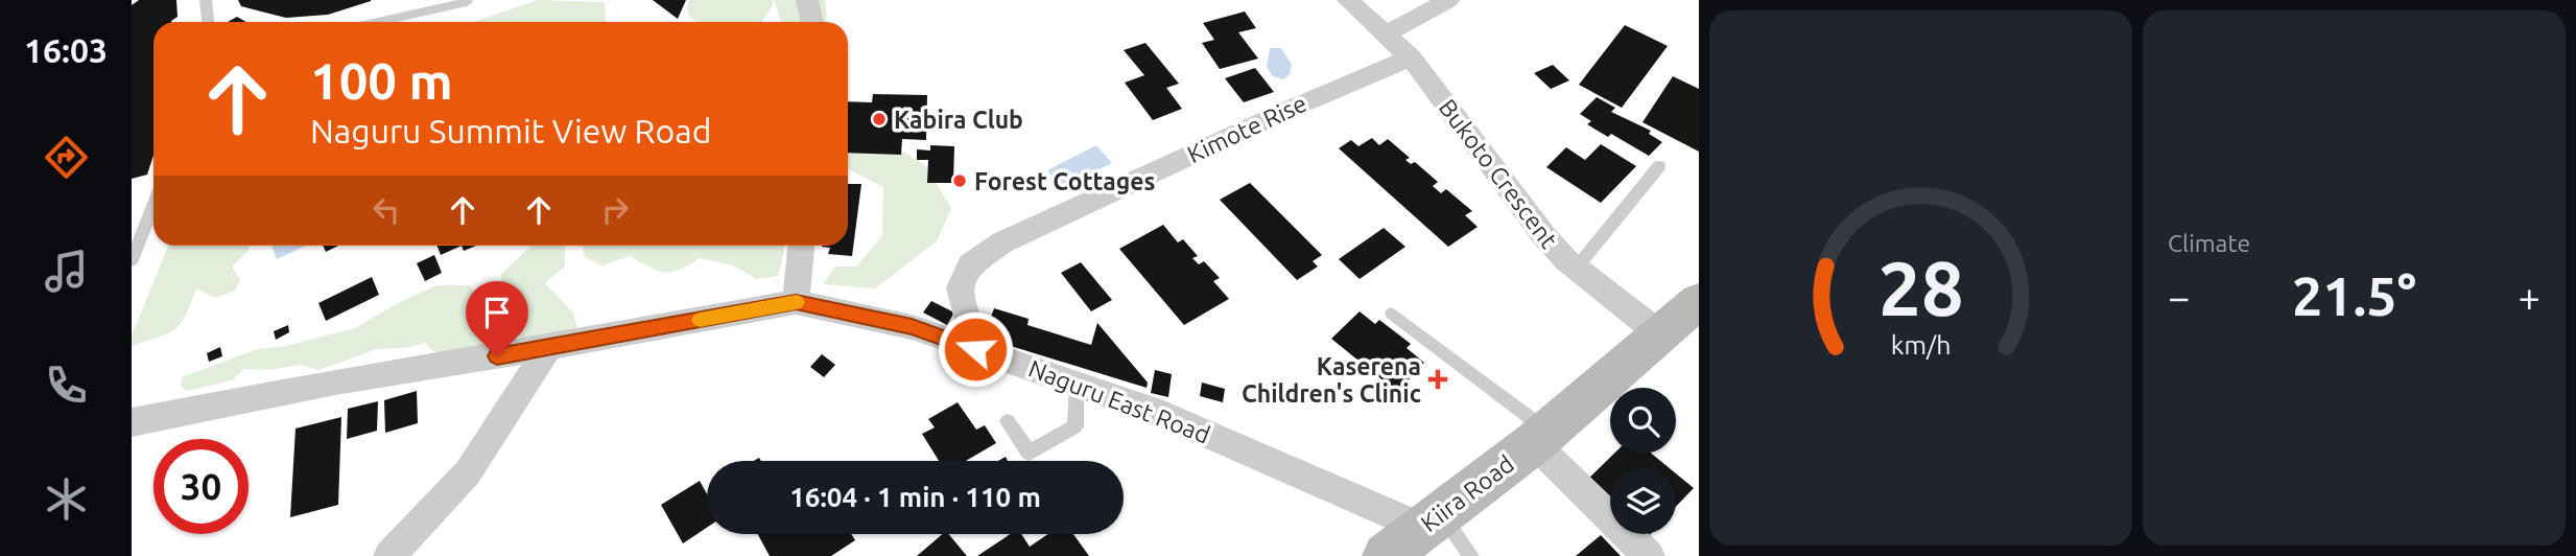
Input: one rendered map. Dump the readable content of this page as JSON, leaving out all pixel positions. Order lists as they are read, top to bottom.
{
  "streets": {
    "main road": ["Kiira Road"],
    "street": ["Kimote Rise", "Bukoto Crescent", "Naguru East Road"]
  },
  "crossings": [
    ["Kimote Rise", "Bukoto Crescent"],
    ["Kimote Rise", "Naguru East Road"],
    ["Bukoto Crescent", "Kiira Road"],
    ["Naguru East Road", "Kiira Road"]
  ],
  "places": {
    "other": ["Kabira Club", "Forest Cottages"],
    "health": ["Kaserena Children's Clinic"]
  },
  "page": {
    "tabs": "16:03",
    "tile": "Climate",
    "turn": ["100 m", "Naguru Summit View Road"],
    "heat": ["−", "21.5°", "+"],
    "limit": "30",
    "trip": "16:04 · 1 min · 110 m",
    "gauge": ["28", "km/h"]
  }
}
